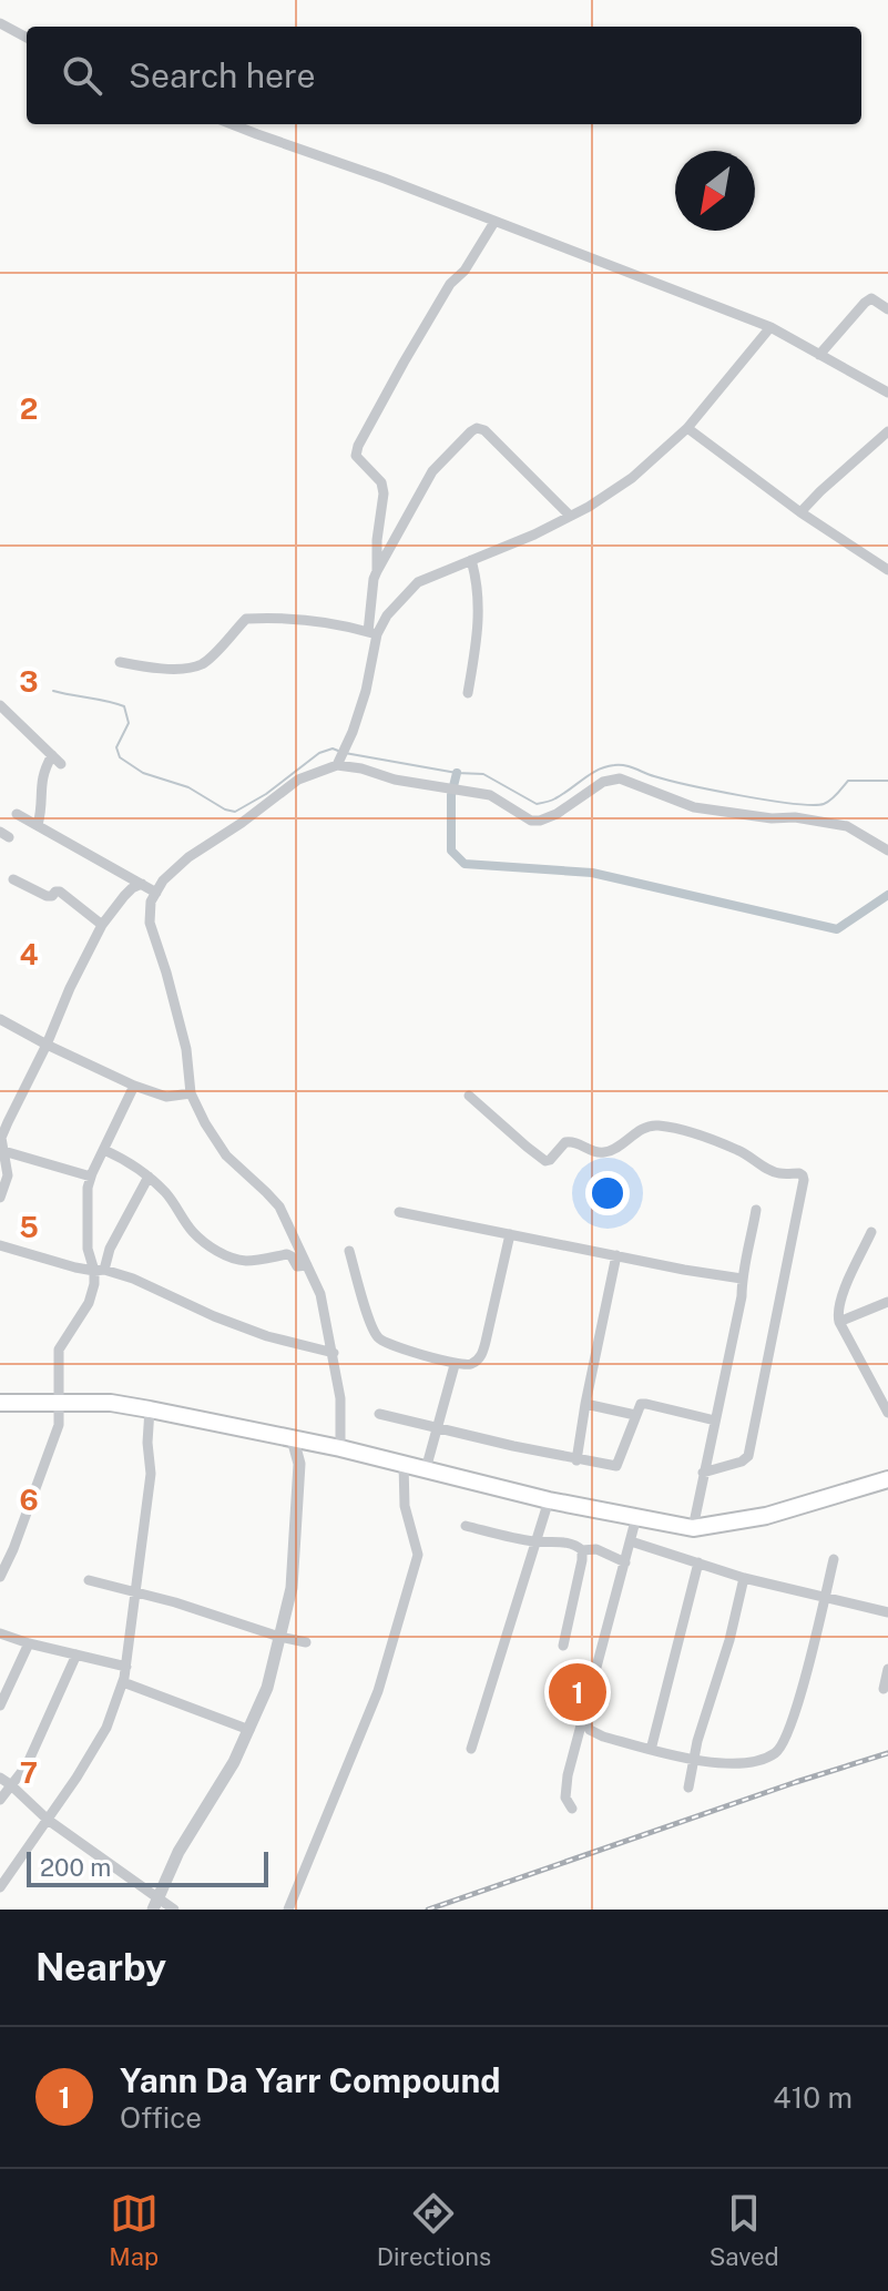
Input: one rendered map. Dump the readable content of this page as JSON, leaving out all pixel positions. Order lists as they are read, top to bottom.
{
  "scale_bar": "200 m",
  "north": "bottom left",
  "page": {
    "search": "Search here",
    "pins": "1",
    "scale": "200 m",
    "heading": "Nearby",
    "list": [
      {
        "mark": "1",
        "name": "Yann Da Yarr Compound",
        "note": "Office",
        "value": "410 m"
      }
    ],
    "nav": ["Map", "Directions", "Saved"]
  },
  "grid": {
    "rows": [
      "2",
      "3",
      "4",
      "5",
      "6",
      "7"
    ]
  }
}
